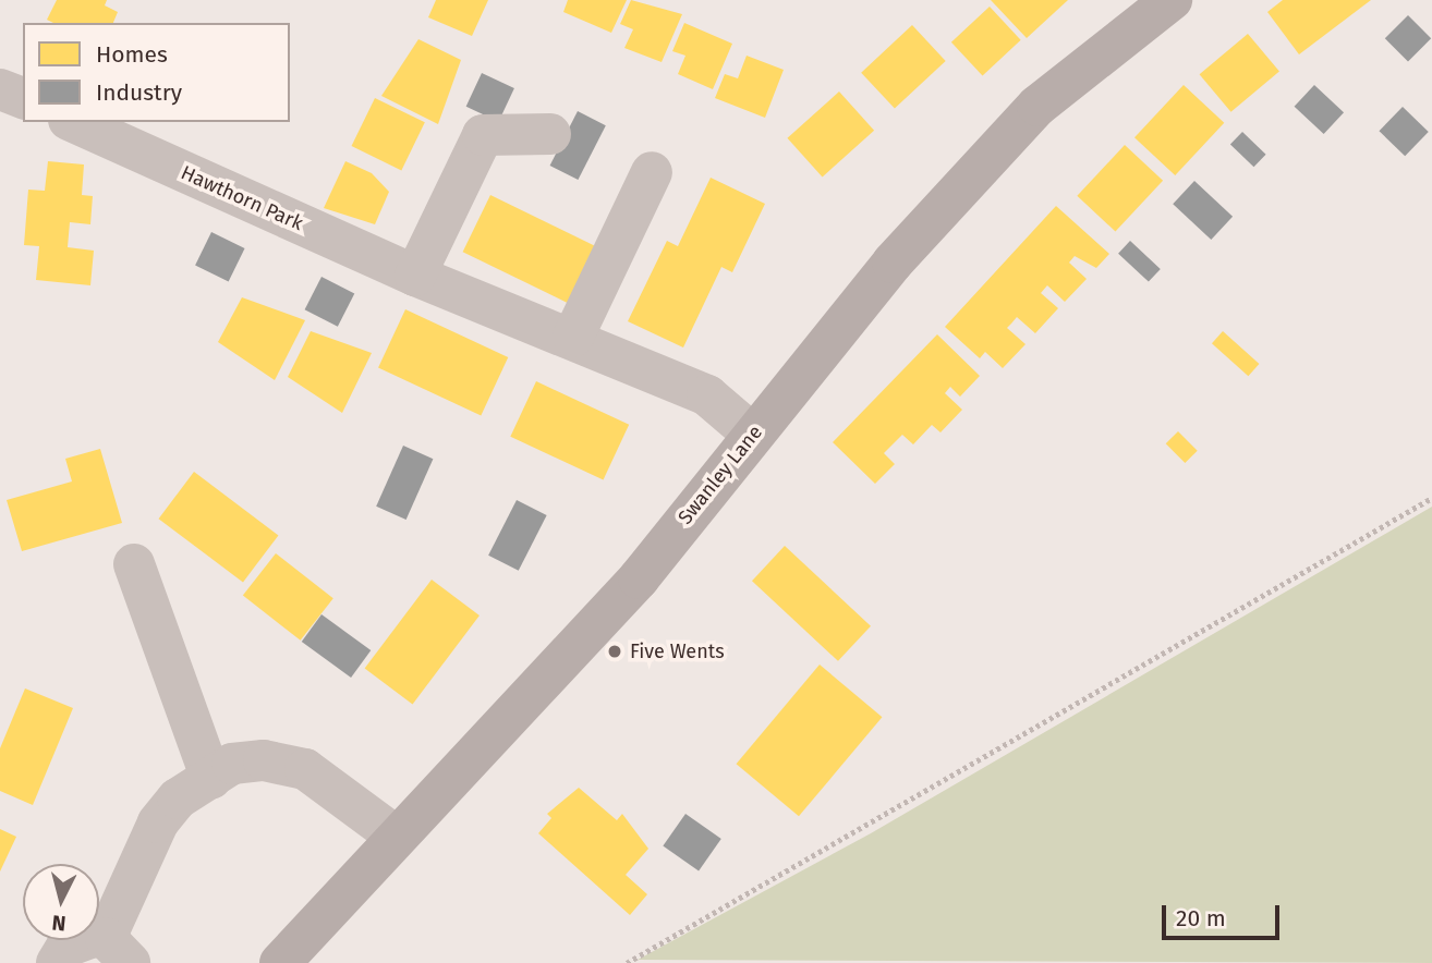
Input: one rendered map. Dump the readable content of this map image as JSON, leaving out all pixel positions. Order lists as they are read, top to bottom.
{
  "streets": {
    "main road": ["Swanley Lane"],
    "street": ["Hawthorn Park"]
  },
  "crossings": [
    ["Hawthorn Park", "Swanley Lane"]
  ],
  "places": ["Five Wents"],
  "legend": ["Homes", "Industry"],
  "scale_bar": "20 m",
  "north": "bottom"
}
